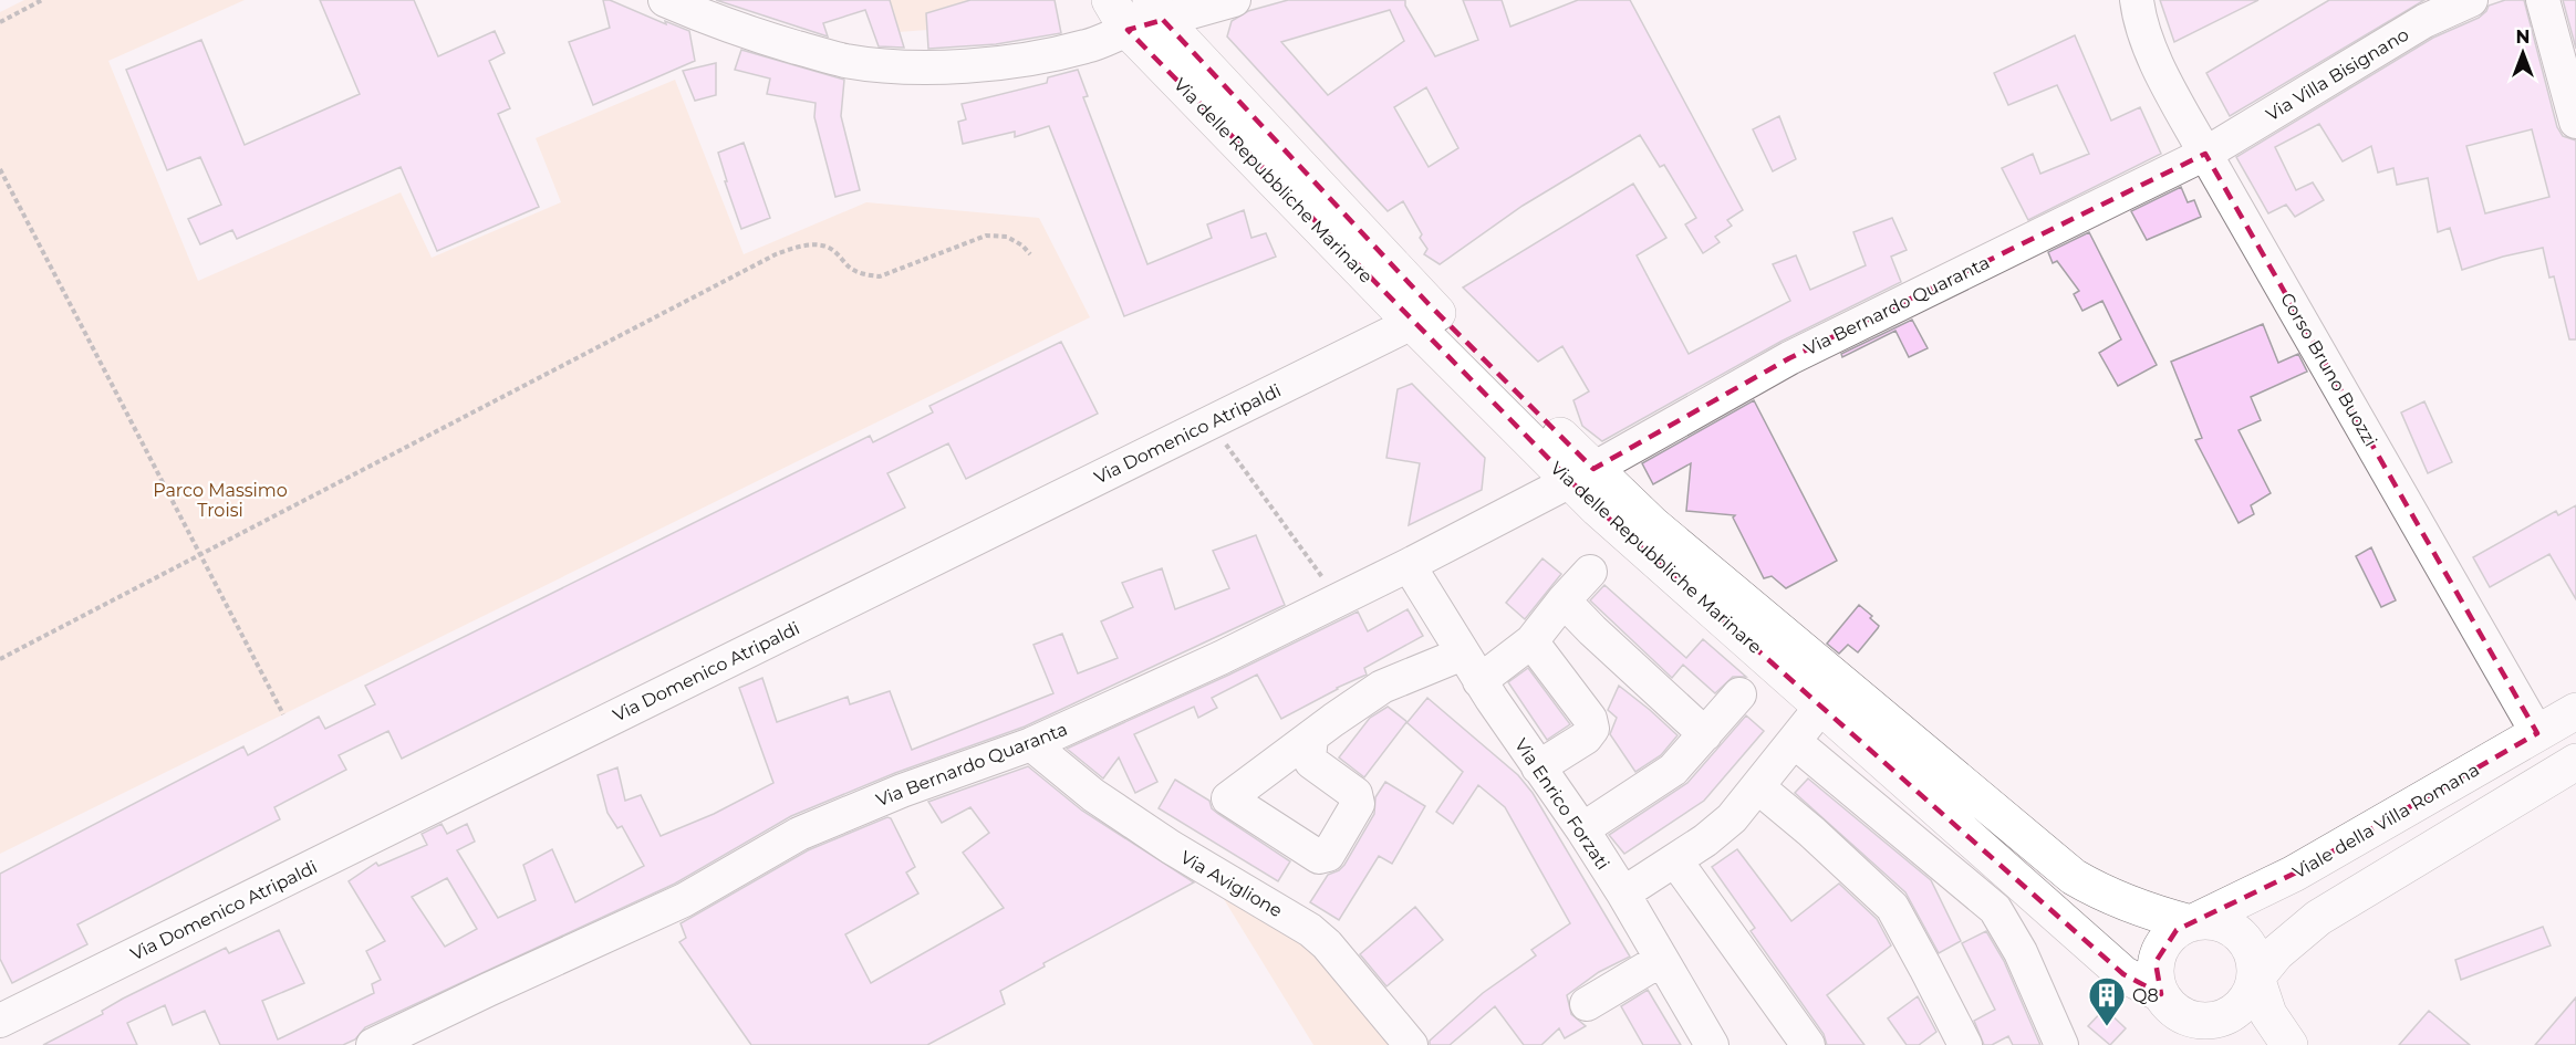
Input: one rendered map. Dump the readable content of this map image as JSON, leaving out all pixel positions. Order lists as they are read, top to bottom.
{
  "streets": {
    "main road": ["Via delle Repubbliche Marinare", "Viale della Villa Romana"],
    "street": [
      "Via Villa Bisignano",
      "Via Bernardo Quaranta",
      "Corso Bruno Buozzi",
      "Via Domenico Atripaldi",
      "Via Enrico Forzati",
      "Via Aviglione"
    ]
  },
  "crossings": [
    ["Via Villa Bisignano", "Via Bernardo Quaranta"],
    ["Via Villa Bisignano", "Corso Bruno Buozzi"],
    ["Via delle Repubbliche Marinare", "Via Bernardo Quaranta"],
    ["Via delle Repubbliche Marinare", "Via Domenico Atripaldi"],
    ["Via delle Repubbliche Marinare", "Viale della Villa Romana"],
    ["Via Bernardo Quaranta", "Corso Bruno Buozzi"],
    ["Via Bernardo Quaranta", "Via Enrico Forzati"],
    ["Via Bernardo Quaranta", "Via Aviglione"],
    ["Corso Bruno Buozzi", "Viale della Villa Romana"]
  ],
  "parks": ["Parco Massimo Troisi"],
  "places": {
    "building": ["Q8"]
  },
  "north": "top"
}
